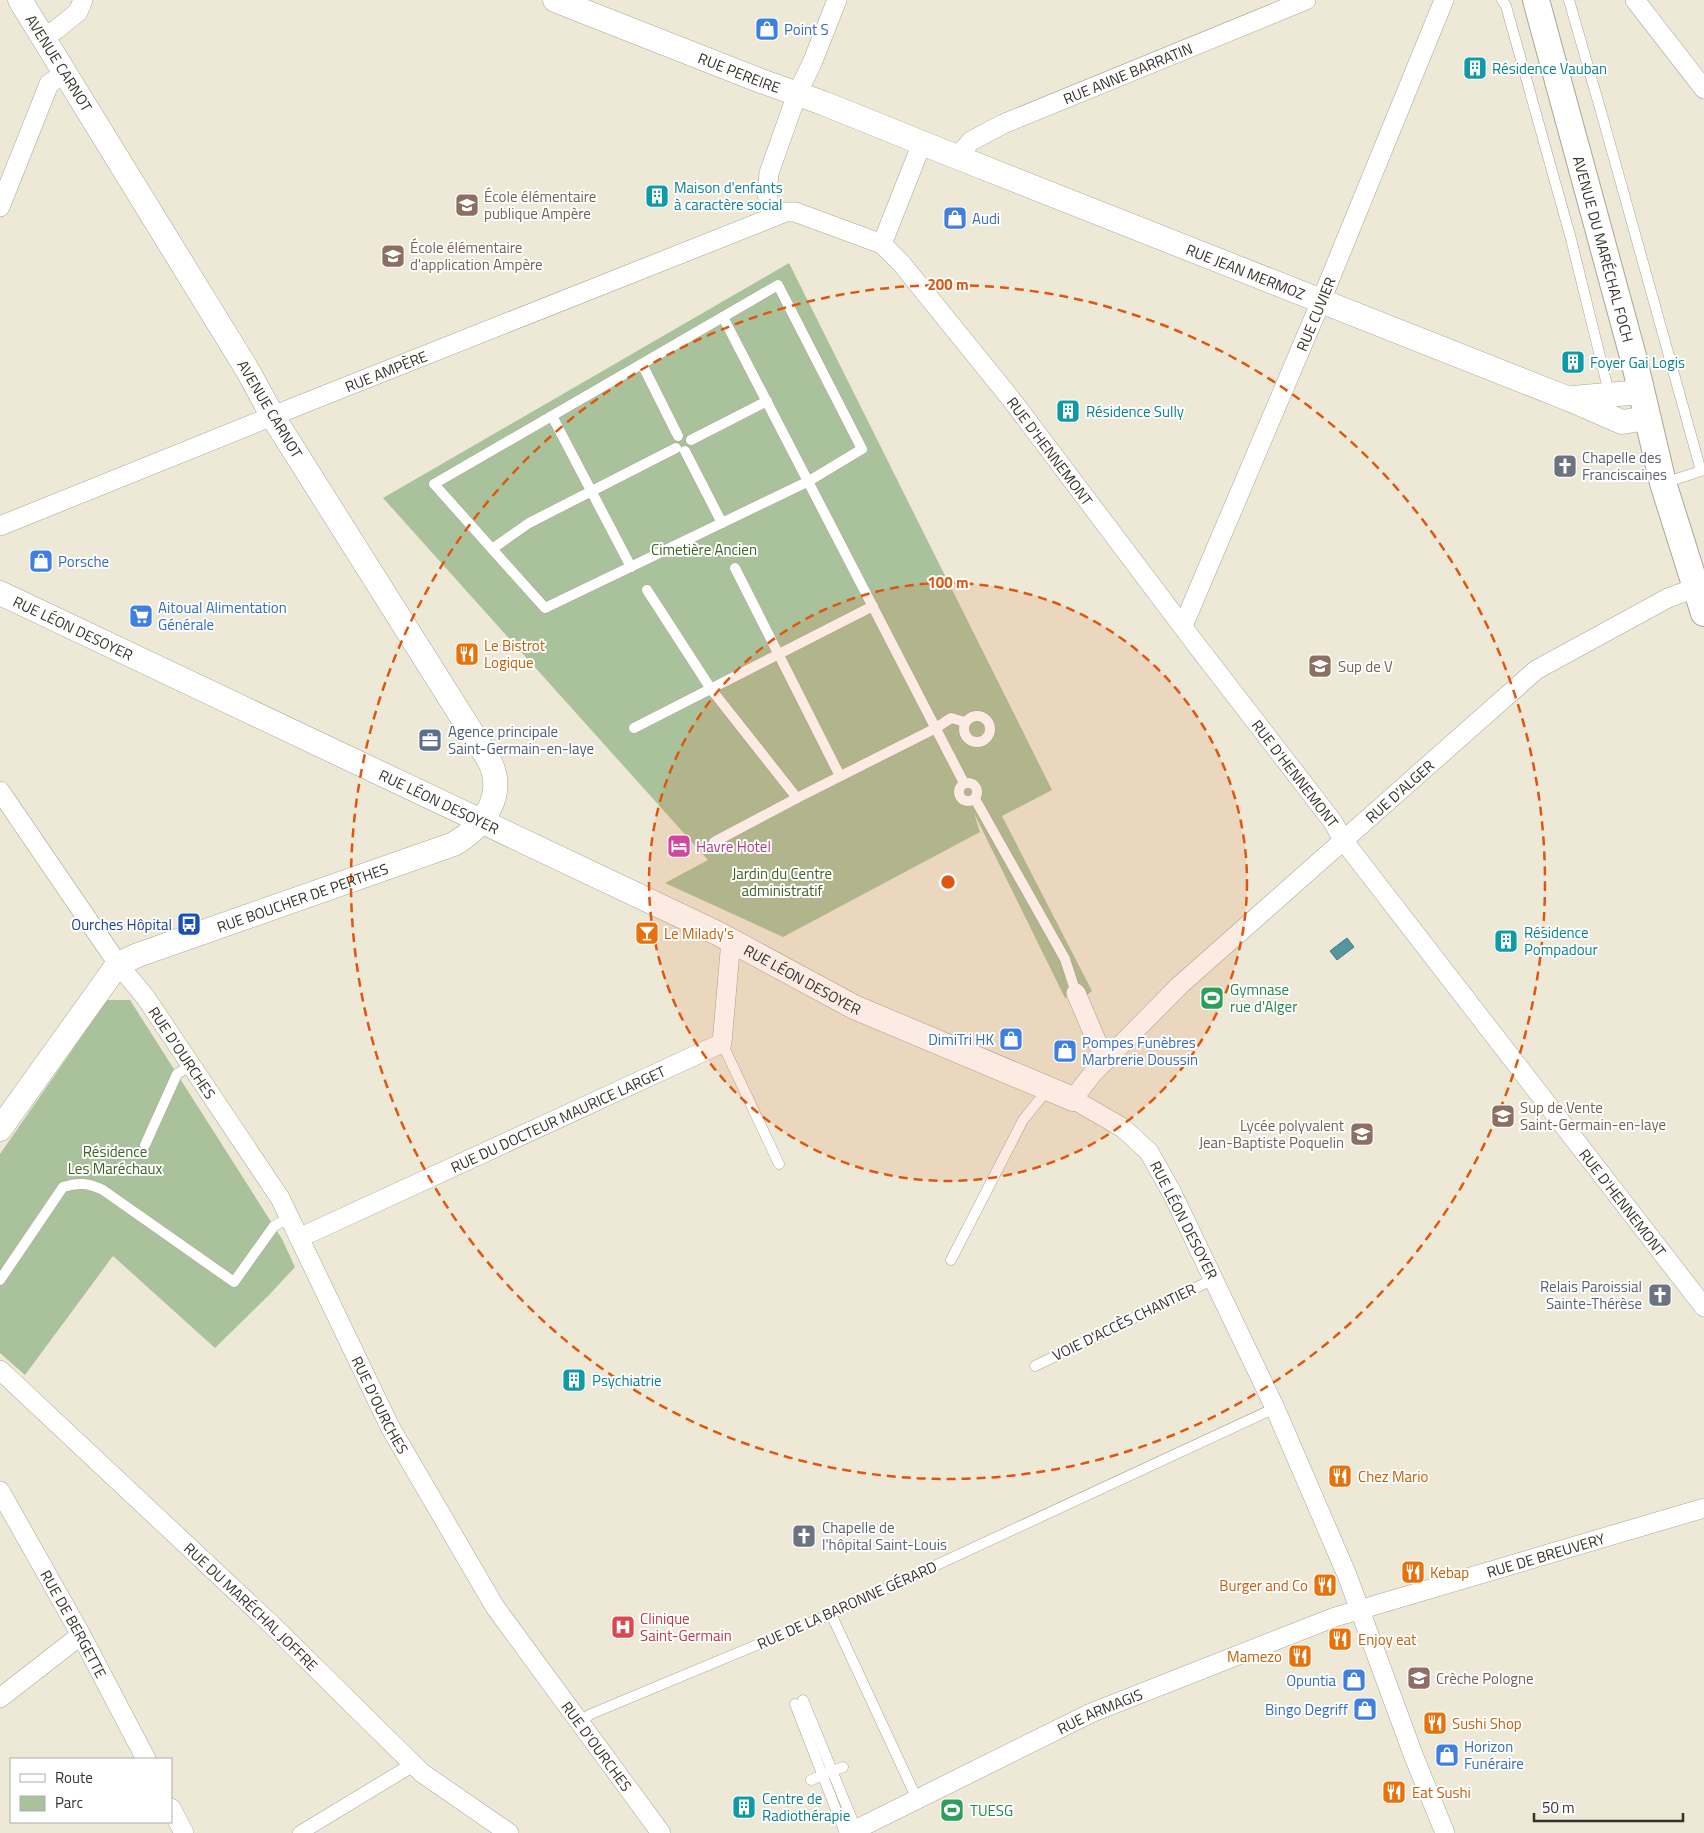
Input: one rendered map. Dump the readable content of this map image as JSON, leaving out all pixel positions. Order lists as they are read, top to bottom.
{
  "streets": {
    "main road": ["AVENUE DU MARÉCHAL FOCH"],
    "street": [
      "AVENUE CARNOT",
      "RUE PEREIRE",
      "RUE ANNE BARRATIN",
      "RUE JEAN MERMOZ",
      "RUE CUVIER",
      "RUE AMPÈRE",
      "RUE D'HENNEMONT",
      "RUE LÉON DESOYER",
      "RUE D'ALGER",
      "RUE BOUCHER DE PERTHES",
      "RUE D'OURCHES",
      "RUE DU DOCTEUR MAURICE LARGET",
      "RUE DE BREUVERY",
      "RUE DU MARÉCHAL JOFFRE",
      "RUE DE BERGETTE",
      "RUE ARMAGIS"
    ],
    "lane": ["VOIE D'ACCÈS CHANTIER", "RUE DE LA BARONNE GÉRARD"]
  },
  "crossings": [
    ["AVENUE CARNOT", "RUE AMPÈRE"],
    ["AVENUE CARNOT", "RUE LÉON DESOYER"],
    ["AVENUE CARNOT", "RUE BOUCHER DE PERTHES"],
    ["RUE PEREIRE", "RUE JEAN MERMOZ"],
    ["RUE ANNE BARRATIN", "RUE JEAN MERMOZ"],
    ["AVENUE DU MARÉCHAL FOCH", "RUE JEAN MERMOZ"],
    ["AVENUE DU MARÉCHAL FOCH", "RUE D'ALGER"],
    ["RUE JEAN MERMOZ", "RUE CUVIER"],
    ["RUE CUVIER", "RUE D'HENNEMONT"],
    ["RUE AMPÈRE", "RUE D'HENNEMONT"],
    ["RUE D'HENNEMONT", "RUE D'ALGER"],
    ["RUE LÉON DESOYER", "RUE D'ALGER"],
    ["RUE LÉON DESOYER", "RUE BOUCHER DE PERTHES"],
    ["RUE LÉON DESOYER", "VOIE D'ACCÈS CHANTIER"],
    ["RUE LÉON DESOYER", "RUE DE BREUVERY"],
    ["RUE LÉON DESOYER", "RUE DE LA BARONNE GÉRARD"],
    ["RUE LÉON DESOYER", "RUE ARMAGIS"],
    ["RUE BOUCHER DE PERTHES", "RUE D'OURCHES"],
    ["RUE D'OURCHES", "RUE DU DOCTEUR MAURICE LARGET"],
    ["RUE D'OURCHES", "RUE DE LA BARONNE GÉRARD"],
    ["RUE DE BREUVERY", "RUE ARMAGIS"]
  ],
  "parks": ["Cimetière Ancien", "Jardin du Centre administratif", "Résidence Les Maréchaux"],
  "places": {
    "shop": [
      "Point S",
      "Audi",
      "Porsche",
      "DimiTri HK",
      "Pompes Funèbres Marbrerie Doussin",
      "Opuntia",
      "Bingo Degriff",
      "Horizon Funéraire"
    ],
    "building": [
      "Résidence Vauban",
      "Maison d'enfants à caractère social",
      "Foyer Gai Logis",
      "Résidence Sully",
      "Résidence Pompadour",
      "Psychiatrie",
      "Centre de Radiothérapie"
    ],
    "school or university": [
      "École élémentaire publique Ampère",
      "École élémentaire d'application Ampère",
      "Sup de V",
      "Sup de Vente Saint-Germain-en-laye",
      "Lycée polyvalent Jean-Baptiste Poquelin",
      "Crèche Pologne"
    ],
    "church": ["Chapelle des Franciscaines", "Relais Paroissial Sainte-Thérèse", "Chapelle de l'hôpital Saint-Louis"],
    "supermarket": ["Aitoual Alimentation Générale"],
    "restaurant": [
      "Le Bistrot Logique",
      "Chez Mario",
      "Kebap",
      "Burger and Co",
      "Enjoy eat",
      "Mamezo",
      "Sushi Shop",
      "Eat Sushi"
    ],
    "office": ["Agence principale Saint-Germain-en-laye"],
    "hotel": ["Havre Hotel"],
    "bus stop": ["Ourches Hôpital"],
    "bar": ["Le Milady's"],
    "sports": ["Gymnase rue d'Alger", "TUESG"],
    "hospital": ["Clinique Saint-Germain"]
  },
  "legend": ["Route", "Parc"],
  "scale_bar": "50 m",
  "rings": ["200 m", "100 m"]
}
